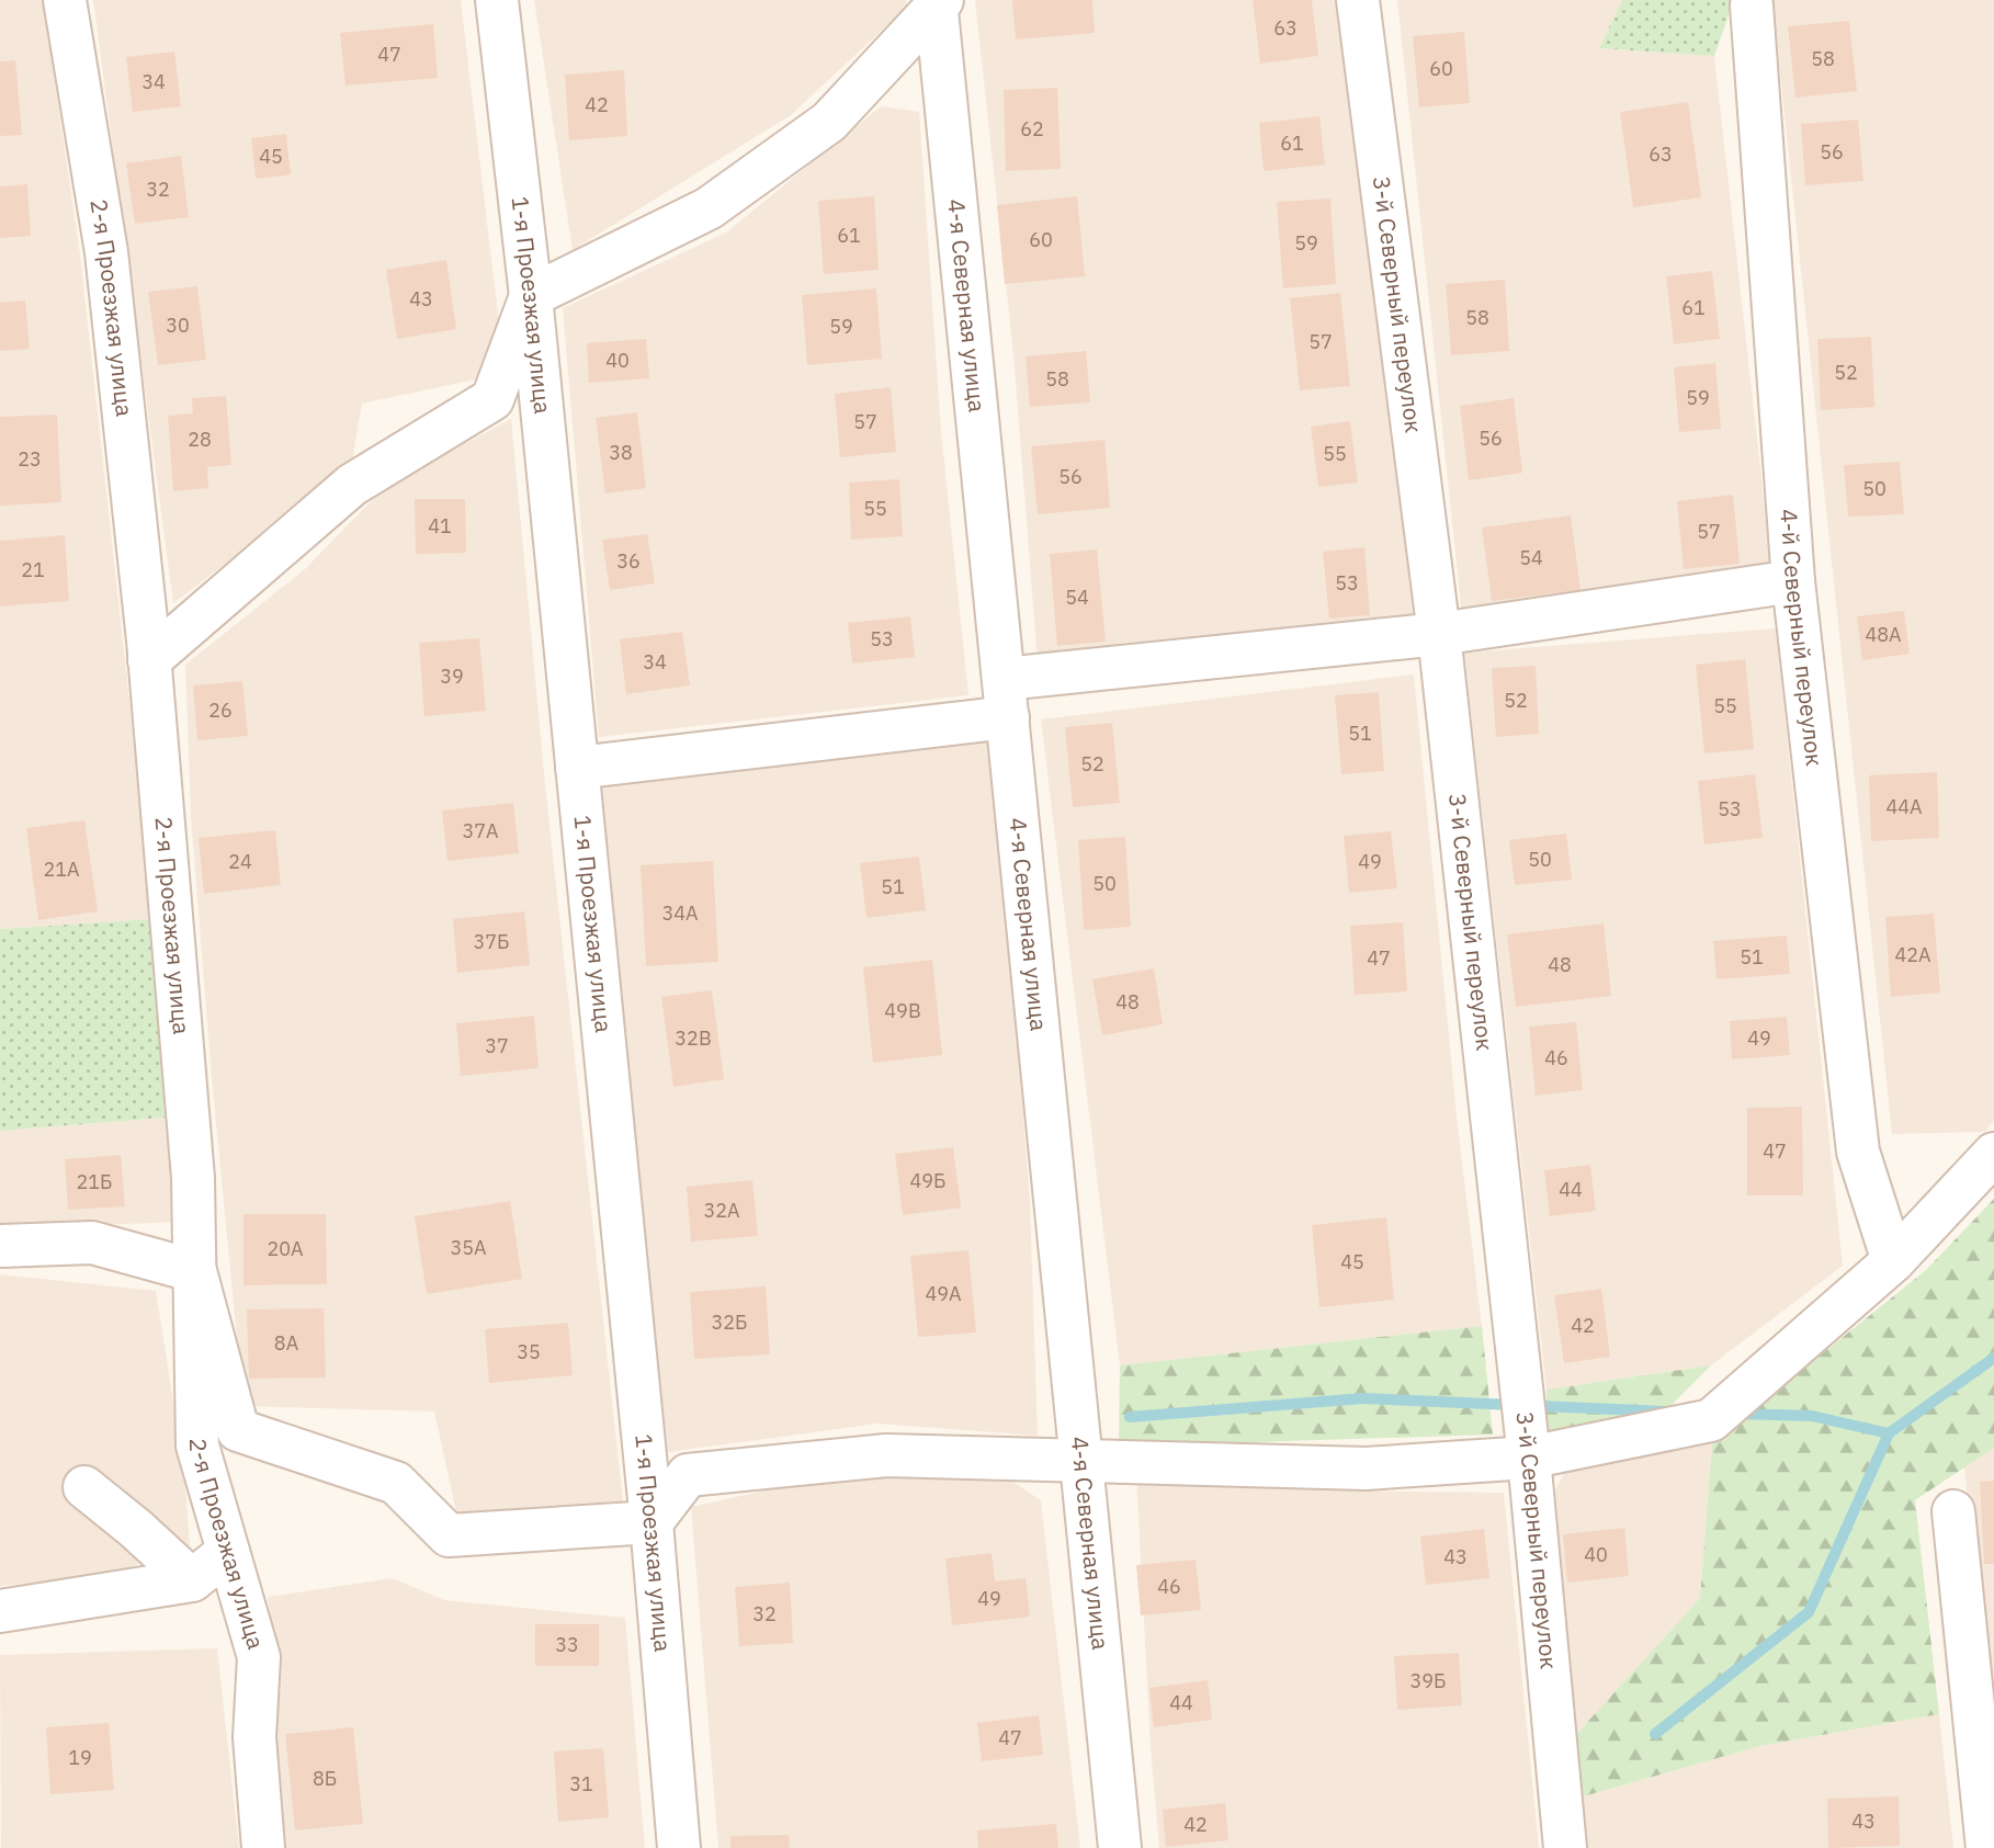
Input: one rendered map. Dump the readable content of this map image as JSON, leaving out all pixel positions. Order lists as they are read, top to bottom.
{
  "streets": {
    "street": [
      "1-я Проезжая улица",
      "4-я Северная улица",
      "3-й Северный переулок",
      "2-я Проезжая улица",
      "4-й Северный переулок"
    ]
  },
  "house_numbers": [
    "63",
    "47",
    "58",
    "60",
    "34",
    "42",
    "62",
    "61",
    "56",
    "63",
    "45",
    "32",
    "61",
    "60",
    "59",
    "43",
    "61",
    "58",
    "30",
    "59",
    "57",
    "40",
    "52",
    "58",
    "59",
    "57",
    "56",
    "28",
    "38",
    "55",
    "23",
    "56",
    "50",
    "55",
    "41",
    "57",
    "54",
    "36",
    "21",
    "53",
    "54",
    "48А",
    "53",
    "34",
    "39",
    "52",
    "55",
    "26",
    "51",
    "52",
    "44А",
    "53",
    "37А",
    "50",
    "24",
    "49",
    "21А",
    "50",
    "51",
    "34А",
    "37Б",
    "42А",
    "51",
    "47",
    "48",
    "48",
    "49В",
    "32В",
    "49",
    "37",
    "46",
    "47",
    "49Б",
    "21Б",
    "44",
    "32А",
    "35А",
    "20А",
    "45",
    "49А",
    "32Б",
    "42",
    "8А",
    "35",
    "40",
    "43",
    "46",
    "49",
    "32",
    "33",
    "39Б",
    "44",
    "47",
    "19",
    "8Б",
    "31",
    "43",
    "42"
  ]
}
